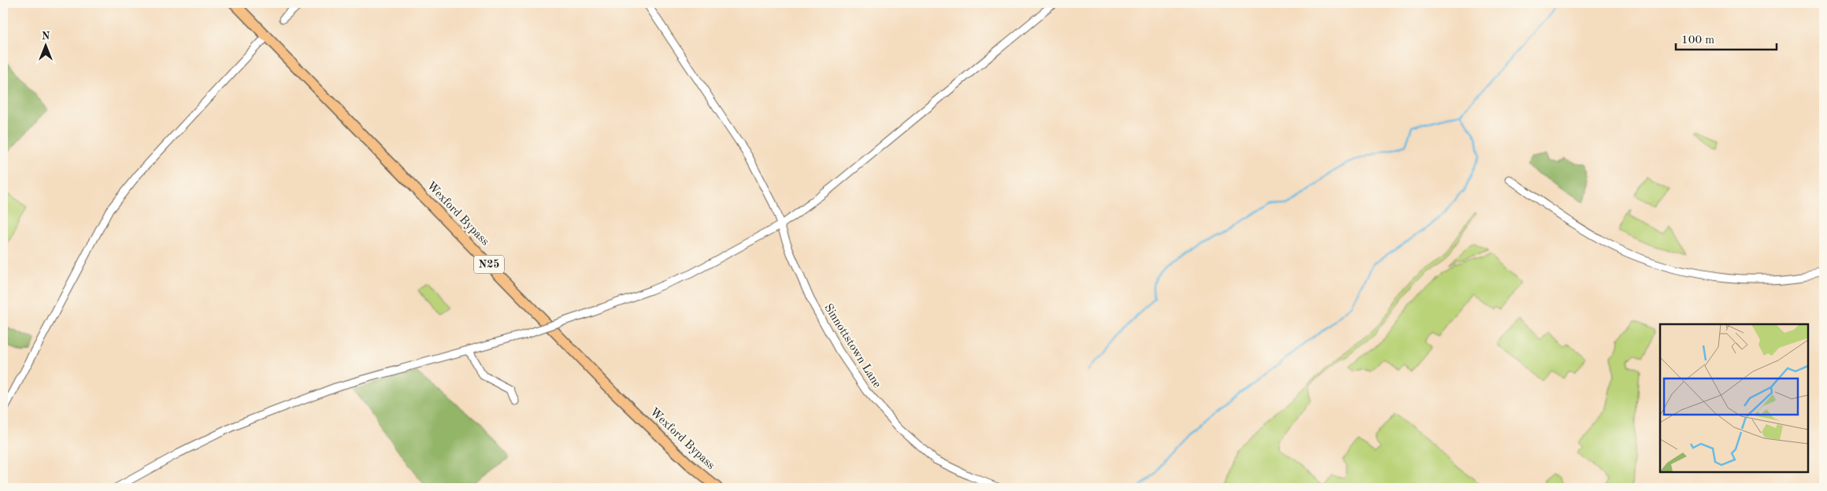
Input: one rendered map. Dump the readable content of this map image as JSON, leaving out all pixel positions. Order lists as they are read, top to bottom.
{
  "streets": {
    "highway": ["Wexford Bypass", "N25"],
    "street": ["Sinnottstown Lane"]
  },
  "scale_bar": "100 m",
  "north": "top"
}
